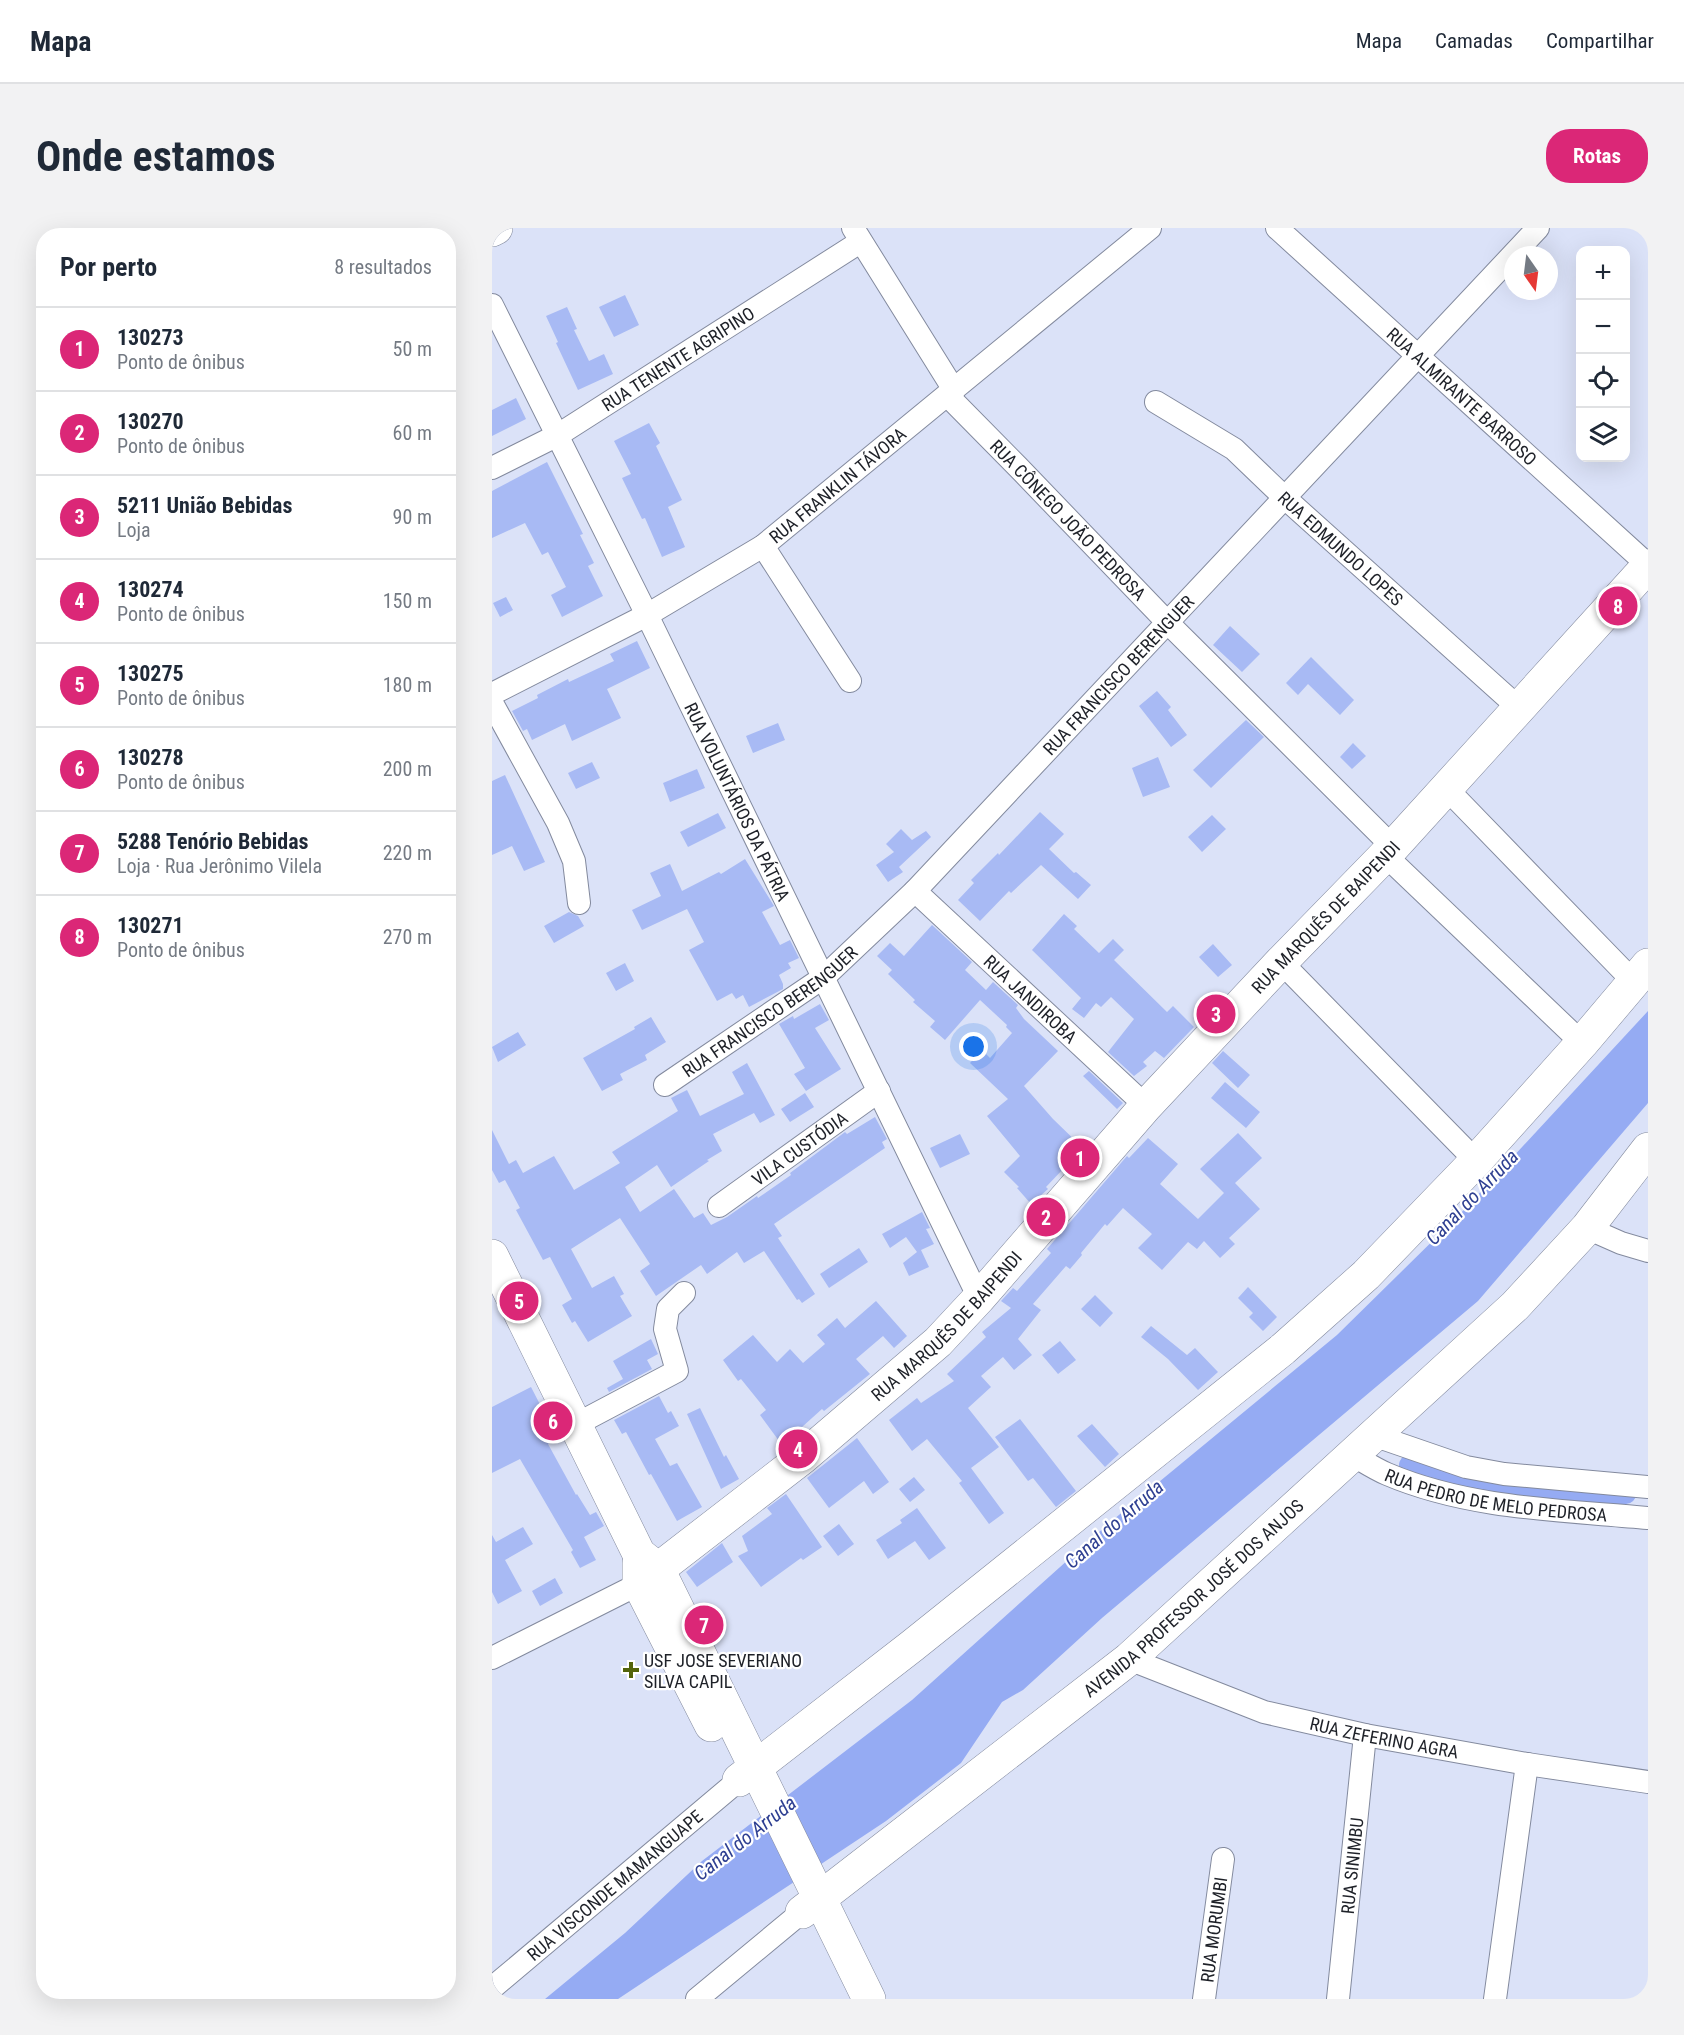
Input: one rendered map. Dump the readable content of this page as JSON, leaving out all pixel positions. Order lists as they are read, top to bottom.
{
  "streets": {
    "main road": ["RUA MARQUÊS DE BAIPENDI", "AVENIDA PROFESSOR JOSÉ DOS ANJOS"],
    "street": [
      "RUA TENENTE AGRIPINO",
      "RUA ALMIRANTE BARROSO",
      "RUA FRANKLIN TÁVORA",
      "RUA CÔNEGO JOÃO PEDROSA",
      "RUA EDMUNDO LOPES",
      "RUA FRANCISCO BERENGUER",
      "RUA VOLUNTÁRIOS DA PÁTRIA",
      "RUA JANDIROBA",
      "VILA CUSTÓDIA",
      "RUA PEDRO DE MELO PEDROSA",
      "RUA ZEFERINO AGRA",
      "RUA SINIMBU",
      "RUA VISCONDE MAMANGUAPE",
      "RUA MORUMBI"
    ]
  },
  "crossings": [
    ["RUA TENENTE AGRIPINO", "RUA CÔNEGO JOÃO PEDROSA"],
    ["RUA TENENTE AGRIPINO", "RUA VOLUNTÁRIOS DA PÁTRIA"],
    ["RUA ALMIRANTE BARROSO", "RUA FRANCISCO BERENGUER"],
    ["RUA ALMIRANTE BARROSO", "RUA MARQUÊS DE BAIPENDI"],
    ["RUA FRANKLIN TÁVORA", "RUA CÔNEGO JOÃO PEDROSA"],
    ["RUA FRANKLIN TÁVORA", "RUA VOLUNTÁRIOS DA PÁTRIA"],
    ["RUA CÔNEGO JOÃO PEDROSA", "RUA FRANCISCO BERENGUER"],
    ["RUA CÔNEGO JOÃO PEDROSA", "RUA MARQUÊS DE BAIPENDI"],
    ["RUA EDMUNDO LOPES", "RUA FRANCISCO BERENGUER"],
    ["RUA EDMUNDO LOPES", "RUA MARQUÊS DE BAIPENDI"],
    ["RUA FRANCISCO BERENGUER", "RUA VOLUNTÁRIOS DA PÁTRIA"],
    ["RUA FRANCISCO BERENGUER", "RUA JANDIROBA"],
    ["RUA VOLUNTÁRIOS DA PÁTRIA", "RUA MARQUÊS DE BAIPENDI"],
    ["RUA VOLUNTÁRIOS DA PÁTRIA", "VILA CUSTÓDIA"],
    ["RUA MARQUÊS DE BAIPENDI", "RUA JANDIROBA"],
    ["RUA PEDRO DE MELO PEDROSA", "AVENIDA PROFESSOR JOSÉ DOS ANJOS"],
    ["AVENIDA PROFESSOR JOSÉ DOS ANJOS", "RUA ZEFERINO AGRA"],
    ["RUA ZEFERINO AGRA", "RUA SINIMBU"]
  ],
  "water": ["Canal do Arruda"],
  "places": {
    "health": ["USF JOSE SEVERIANO SILVA CAPIL"]
  },
  "north": "bottom",
  "page": {
    "header": "Mapa",
    "nav": ["Mapa", "Camadas", "Compartilhar"],
    "buttons": "Rotas",
    "title": "Onde estamos",
    "heading": ["Por perto", "8 resultados"],
    "map_buttons": ["+", "−"],
    "list": [
      {
        "mark": "1",
        "name": "130273",
        "note": "Ponto de ônibus",
        "value": "50 m"
      },
      {
        "mark": "2",
        "name": "130270",
        "note": "Ponto de ônibus",
        "value": "60 m"
      },
      {
        "mark": "3",
        "name": "5211 União Bebidas",
        "note": "Loja",
        "value": "90 m"
      },
      {
        "mark": "4",
        "name": "130274",
        "note": "Ponto de ônibus",
        "value": "150 m"
      },
      {
        "mark": "5",
        "name": "130275",
        "note": "Ponto de ônibus",
        "value": "180 m"
      },
      {
        "mark": "6",
        "name": "130278",
        "note": "Ponto de ônibus",
        "value": "200 m"
      },
      {
        "mark": "7",
        "name": "5288 Tenório Bebidas",
        "note": "Loja · Rua Jerônimo Vilela",
        "value": "220 m"
      },
      {
        "mark": "8",
        "name": "130271",
        "note": "Ponto de ônibus",
        "value": "270 m"
      }
    ],
    "pins": [
      "8",
      "3",
      "1",
      "2",
      "5",
      "6",
      "4",
      "7"
    ]
  }
}
